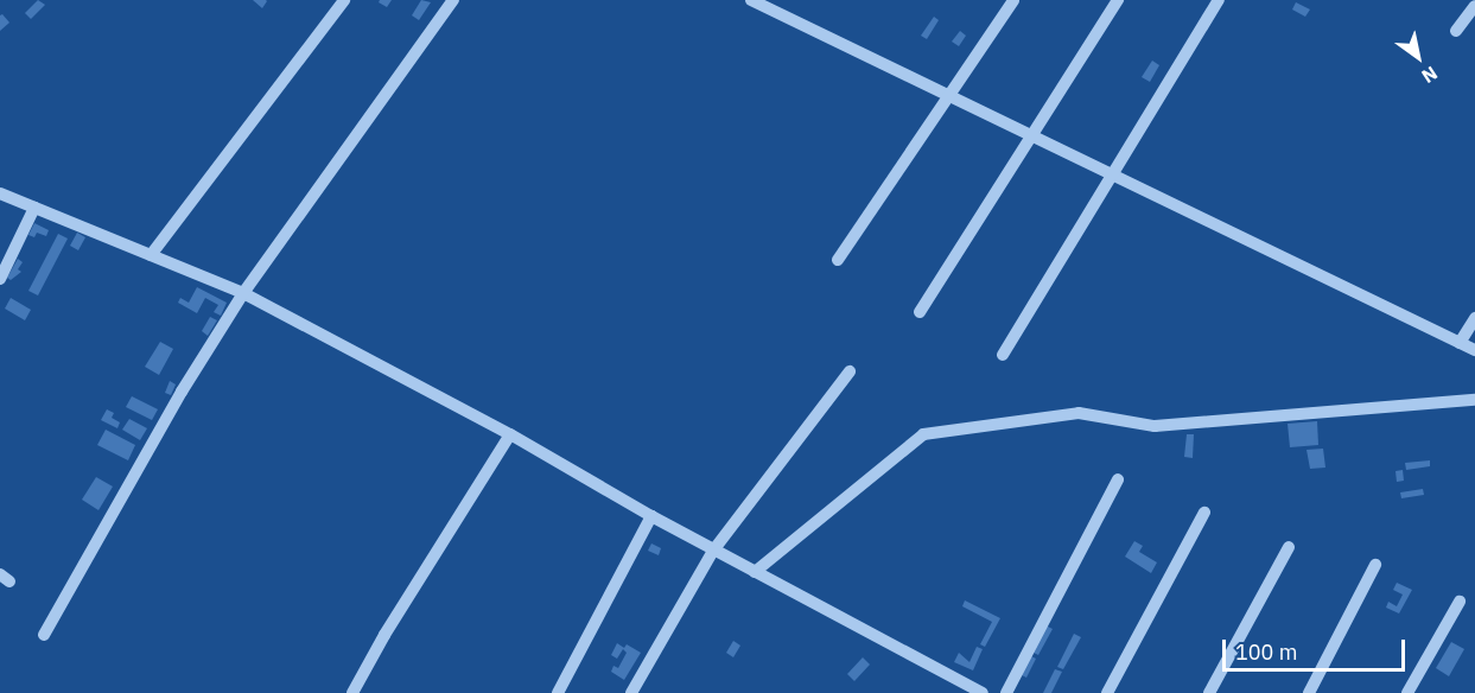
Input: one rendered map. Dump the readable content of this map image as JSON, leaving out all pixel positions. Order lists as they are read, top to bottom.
{
  "scale_bar": "100 m",
  "north": "bottom right"
}
